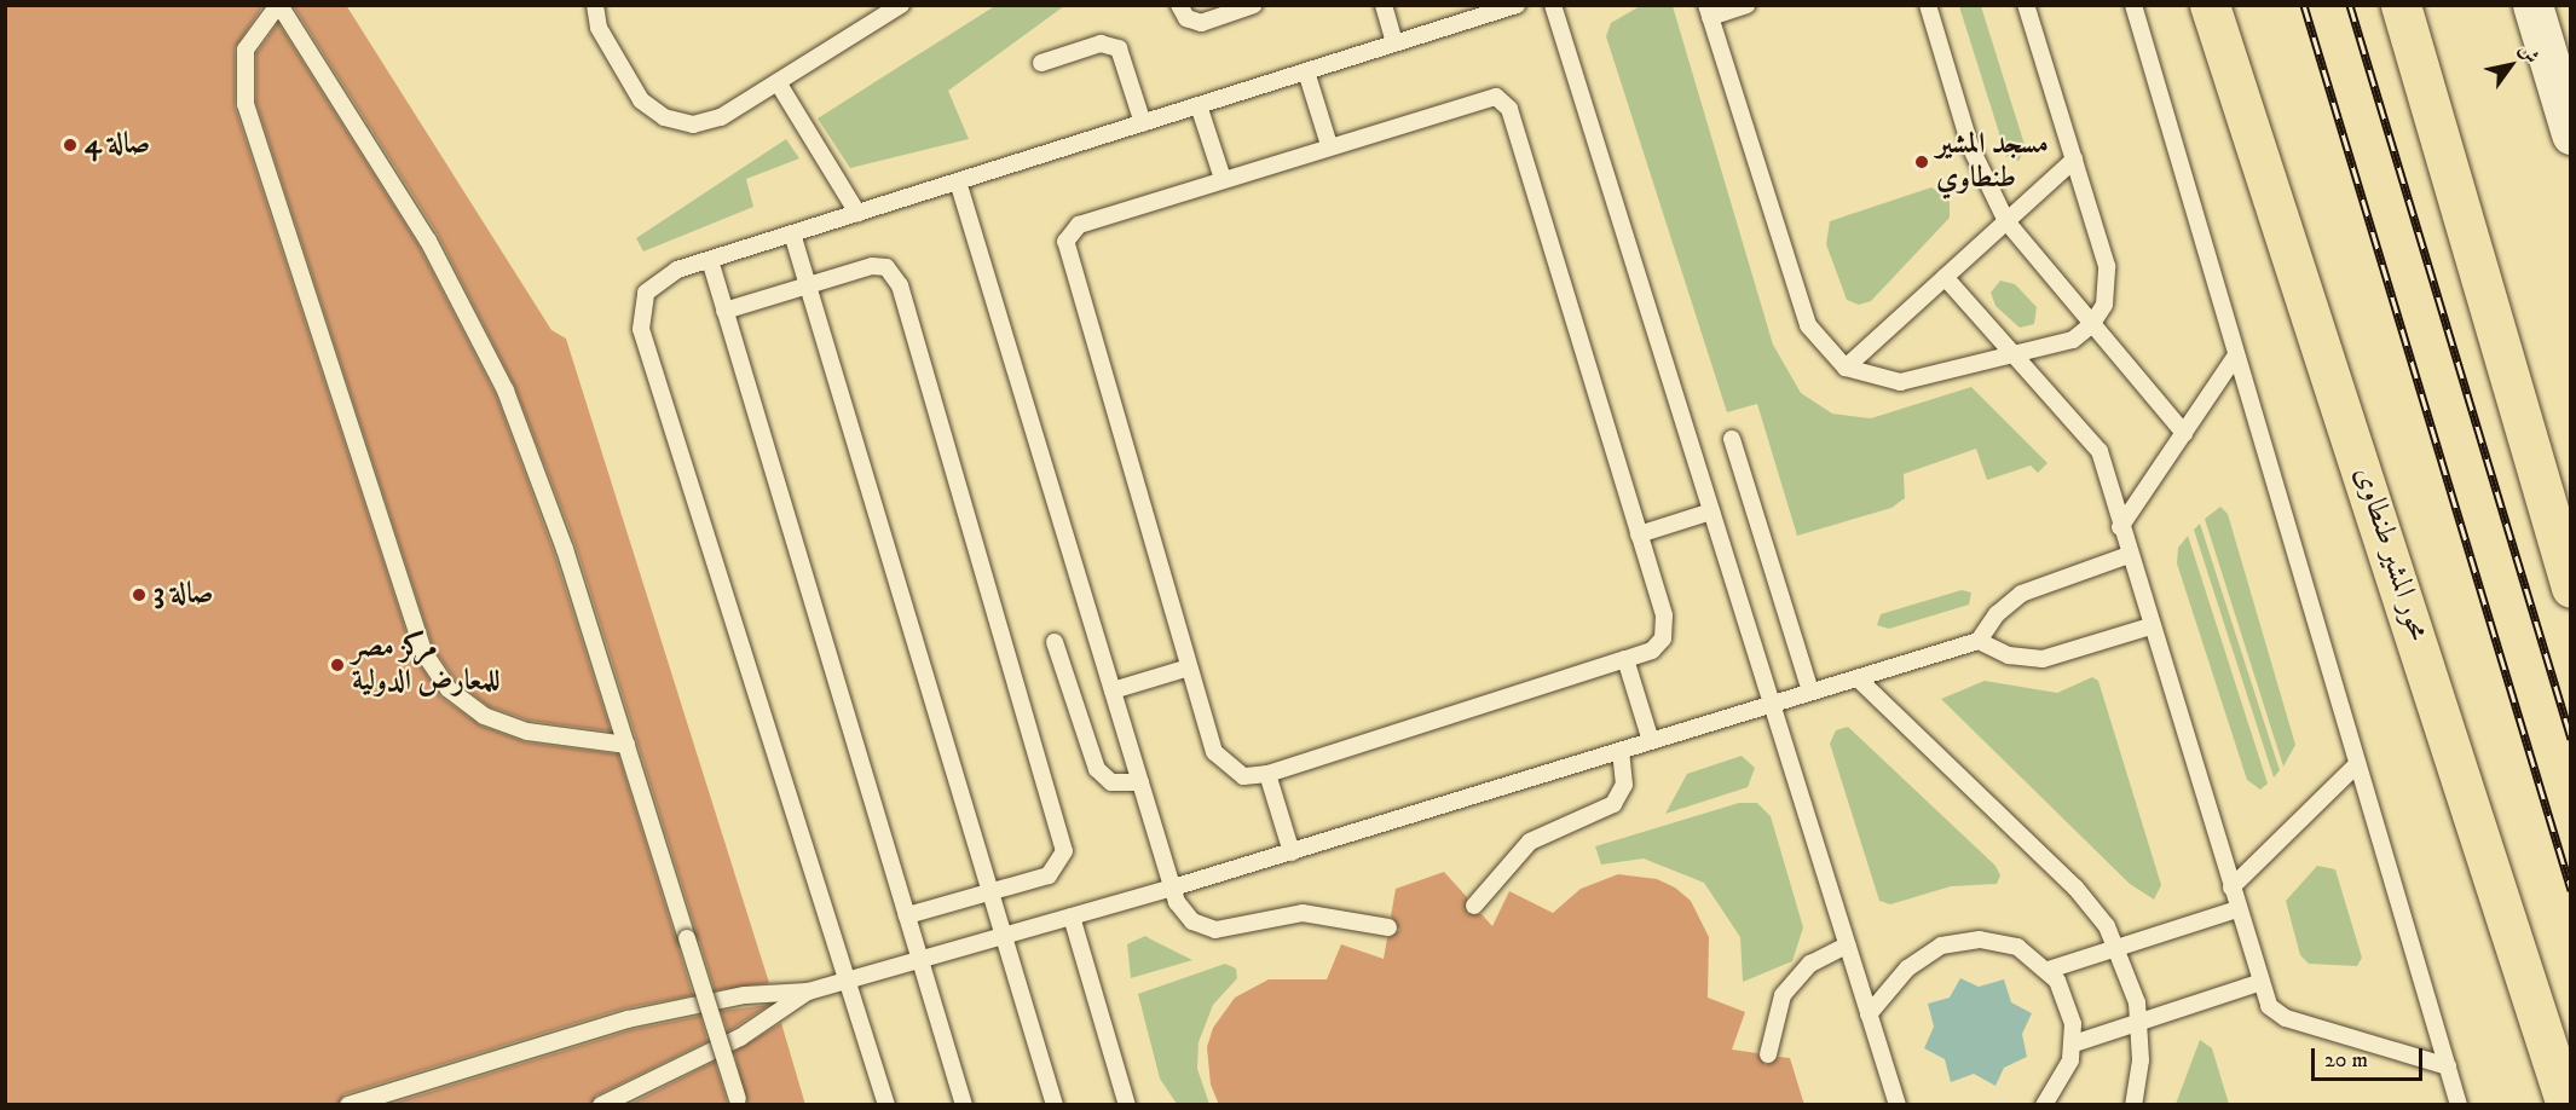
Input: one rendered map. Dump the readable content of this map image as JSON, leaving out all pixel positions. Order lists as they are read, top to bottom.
{
  "streets": {
    "highway": ["محور المشير طنطاوى"]
  },
  "places": [
    "صالة 4",
    "مسجد المشير طنطاوي",
    "صالة 3",
    "مركز مصر للمعارض الدولية"
  ],
  "scale_bar": "20 m",
  "north": "top right"
}
